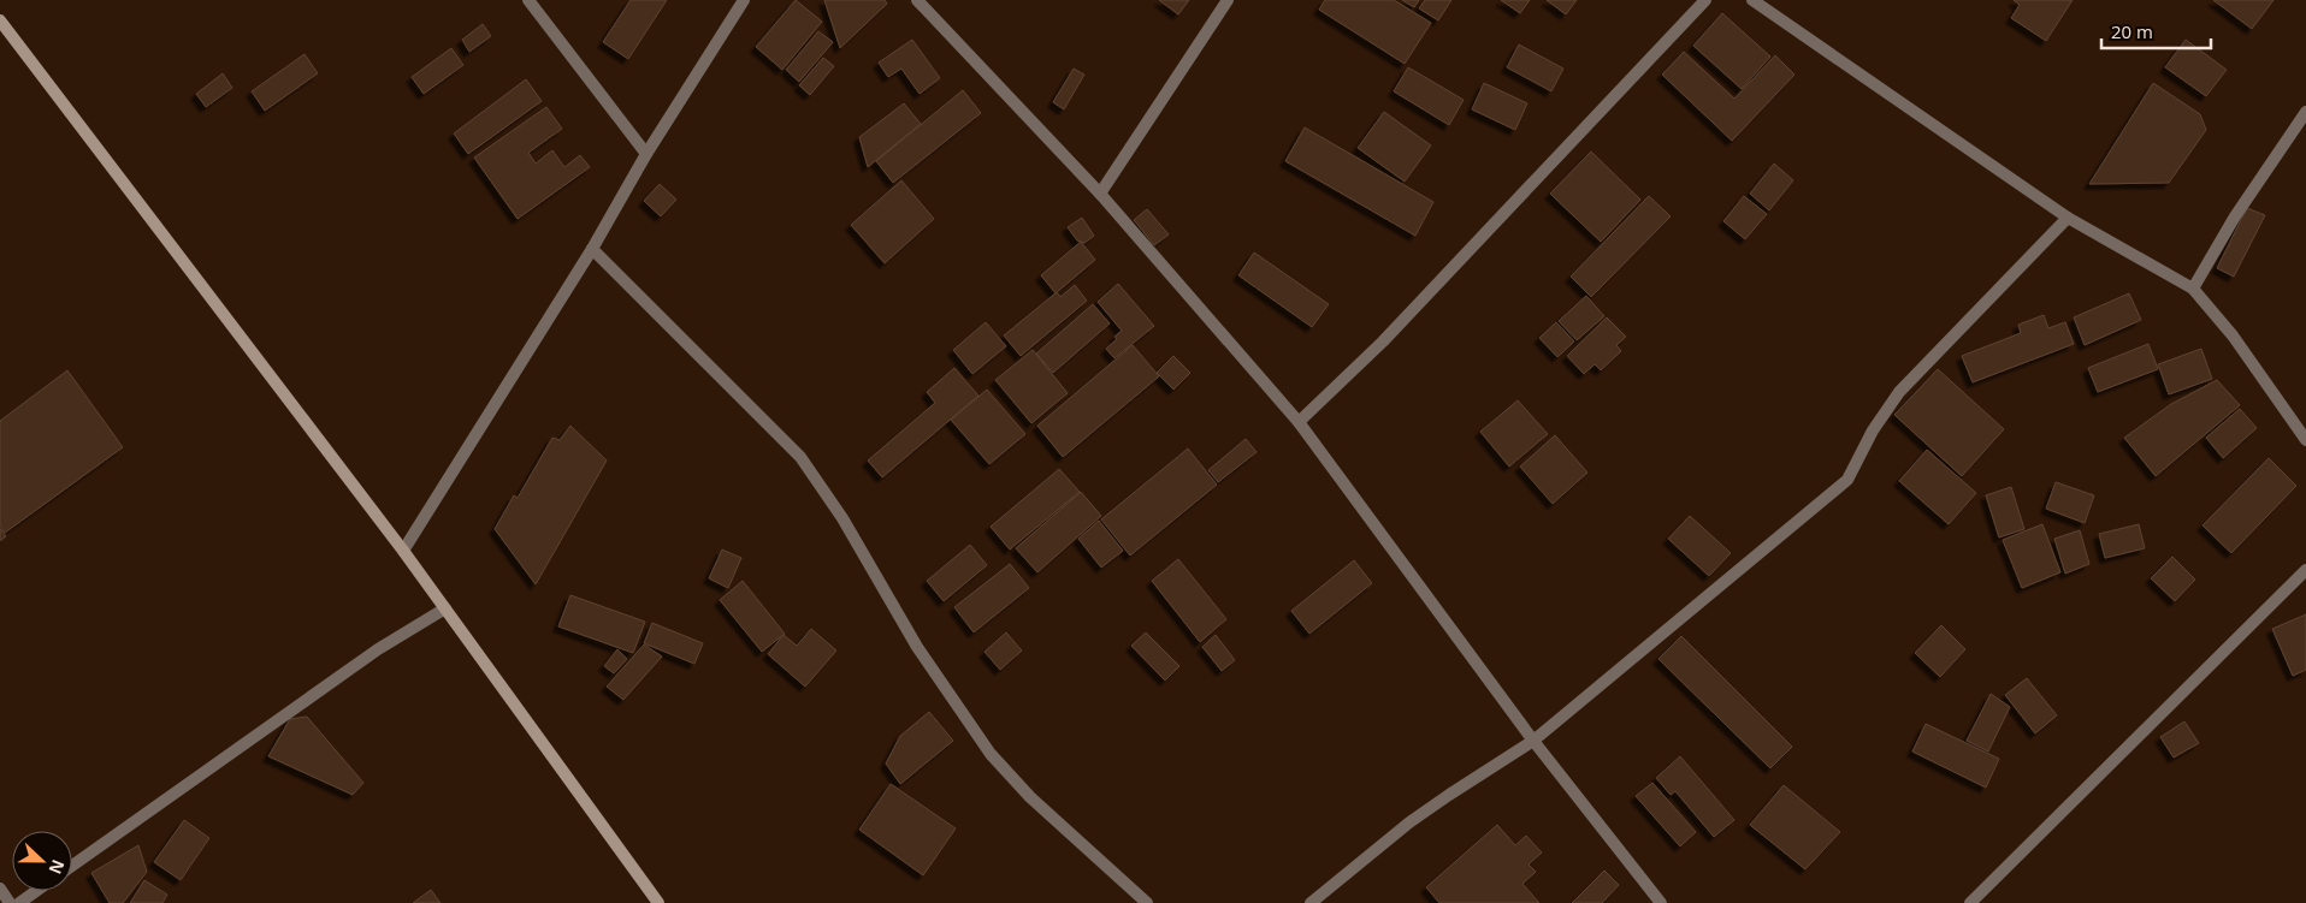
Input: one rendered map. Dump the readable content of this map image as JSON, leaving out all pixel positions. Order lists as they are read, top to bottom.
{
  "scale_bar": "20 m",
  "north": "right"
}
